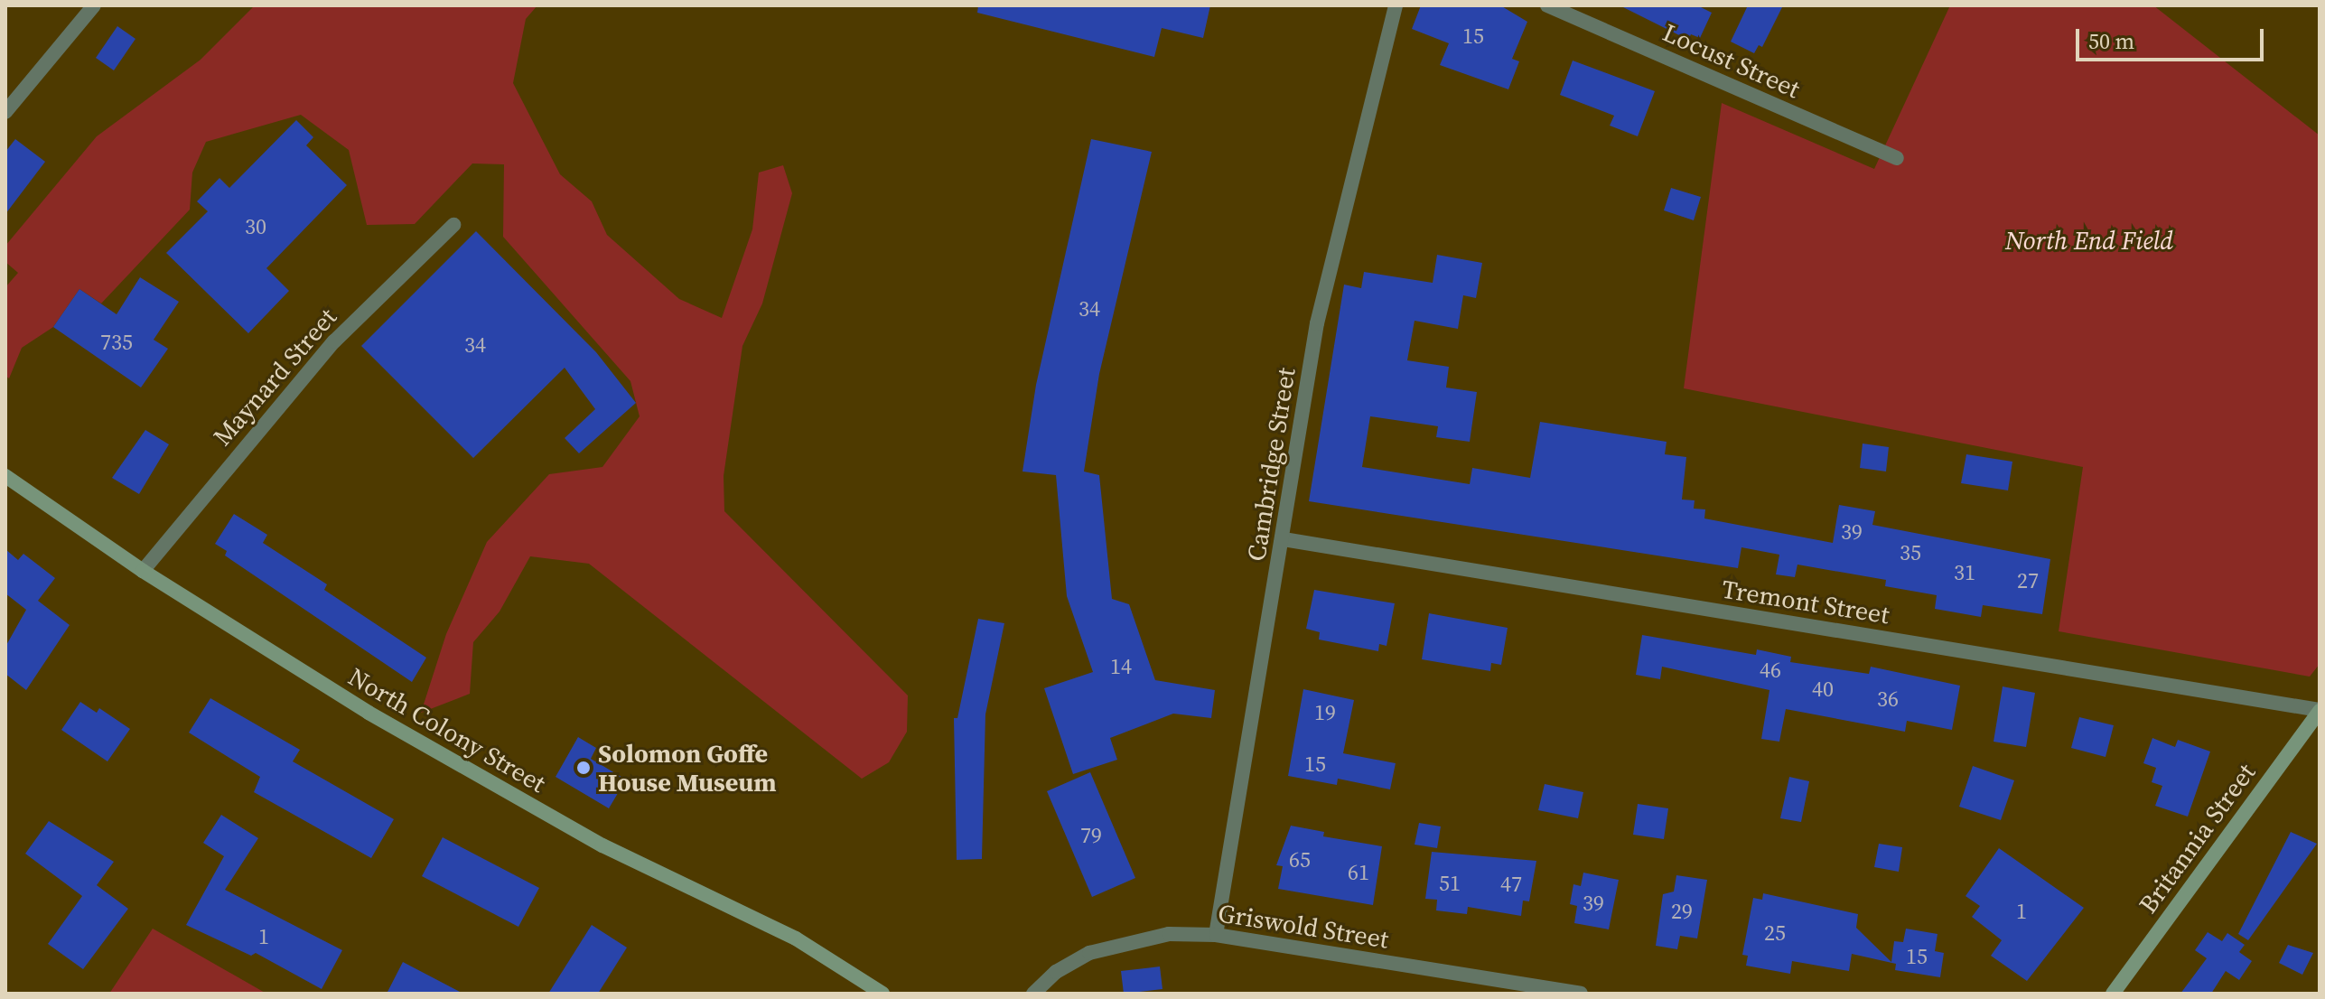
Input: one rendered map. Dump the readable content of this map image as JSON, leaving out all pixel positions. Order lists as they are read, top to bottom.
{
  "streets": {
    "main road": ["North Colony Street", "Britannia Street"],
    "street": [
      "Locust Street",
      "Maynard Street",
      "Cambridge Street",
      "Tremont Street",
      "Griswold Street"
    ]
  },
  "crossings": [
    ["Maynard Street", "North Colony Street"],
    ["Cambridge Street", "Tremont Street"],
    ["Cambridge Street", "Griswold Street"],
    ["Tremont Street", "Britannia Street"]
  ],
  "parks": ["North End Field"],
  "places": ["Solomon Goffe House Museum"],
  "house_numbers": [
    "15",
    "30",
    "34",
    "735",
    "34",
    "39",
    "35",
    "31",
    "27",
    "14",
    "46",
    "40",
    "36",
    "19",
    "15",
    "79",
    "65",
    "61",
    "51",
    "47",
    "39",
    "29",
    "1",
    "25",
    "1",
    "15"
  ],
  "scale_bar": "50 m"
}
